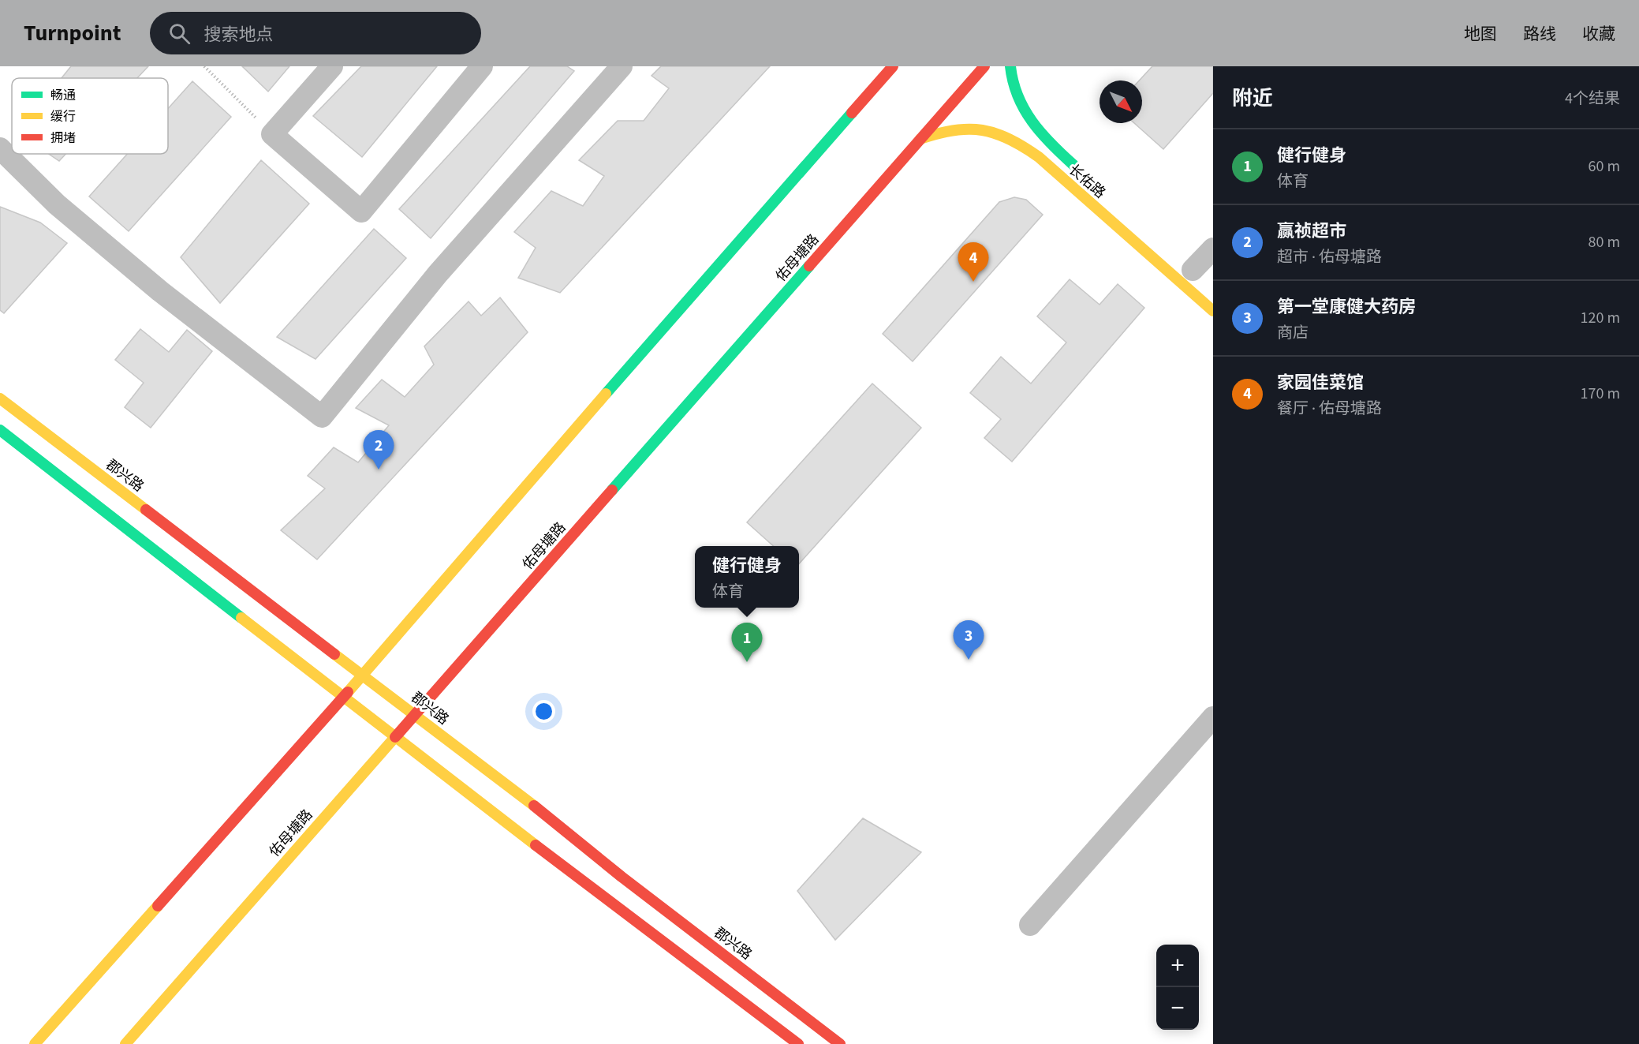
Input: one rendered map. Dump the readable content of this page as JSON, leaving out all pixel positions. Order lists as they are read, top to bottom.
{
  "streets": {
    "main road": ["长佑路", "佑母塘路", "郡兴路"]
  },
  "crossings": [
    ["长佑路", "佑母塘路"],
    ["佑母塘路", "郡兴路"]
  ],
  "legend": ["畅通", "缓行", "拥堵"],
  "north": "bottom right",
  "page": {
    "header": "Turnpoint",
    "search": "搜索地点",
    "nav": ["地图", "路线", "收藏"],
    "heading": ["附近", "4个结果"],
    "list": [
      {
        "mark": "1",
        "name": "健行健身",
        "note": "体育",
        "value": "60 m"
      },
      {
        "mark": "2",
        "name": "赢祯超市",
        "note": "超市 · 佑母塘路",
        "value": "80 m"
      },
      {
        "mark": "3",
        "name": "第一堂康健大药房",
        "note": "商店",
        "value": "120 m"
      },
      {
        "mark": "4",
        "name": "家园佳菜馆",
        "note": "餐厅 · 佑母塘路",
        "value": "170 m"
      }
    ],
    "pins": [
      "4",
      "2",
      "3",
      "1"
    ],
    "popup": ["健行健身", "体育"],
    "map_buttons": ["+", "−"]
  }
}
